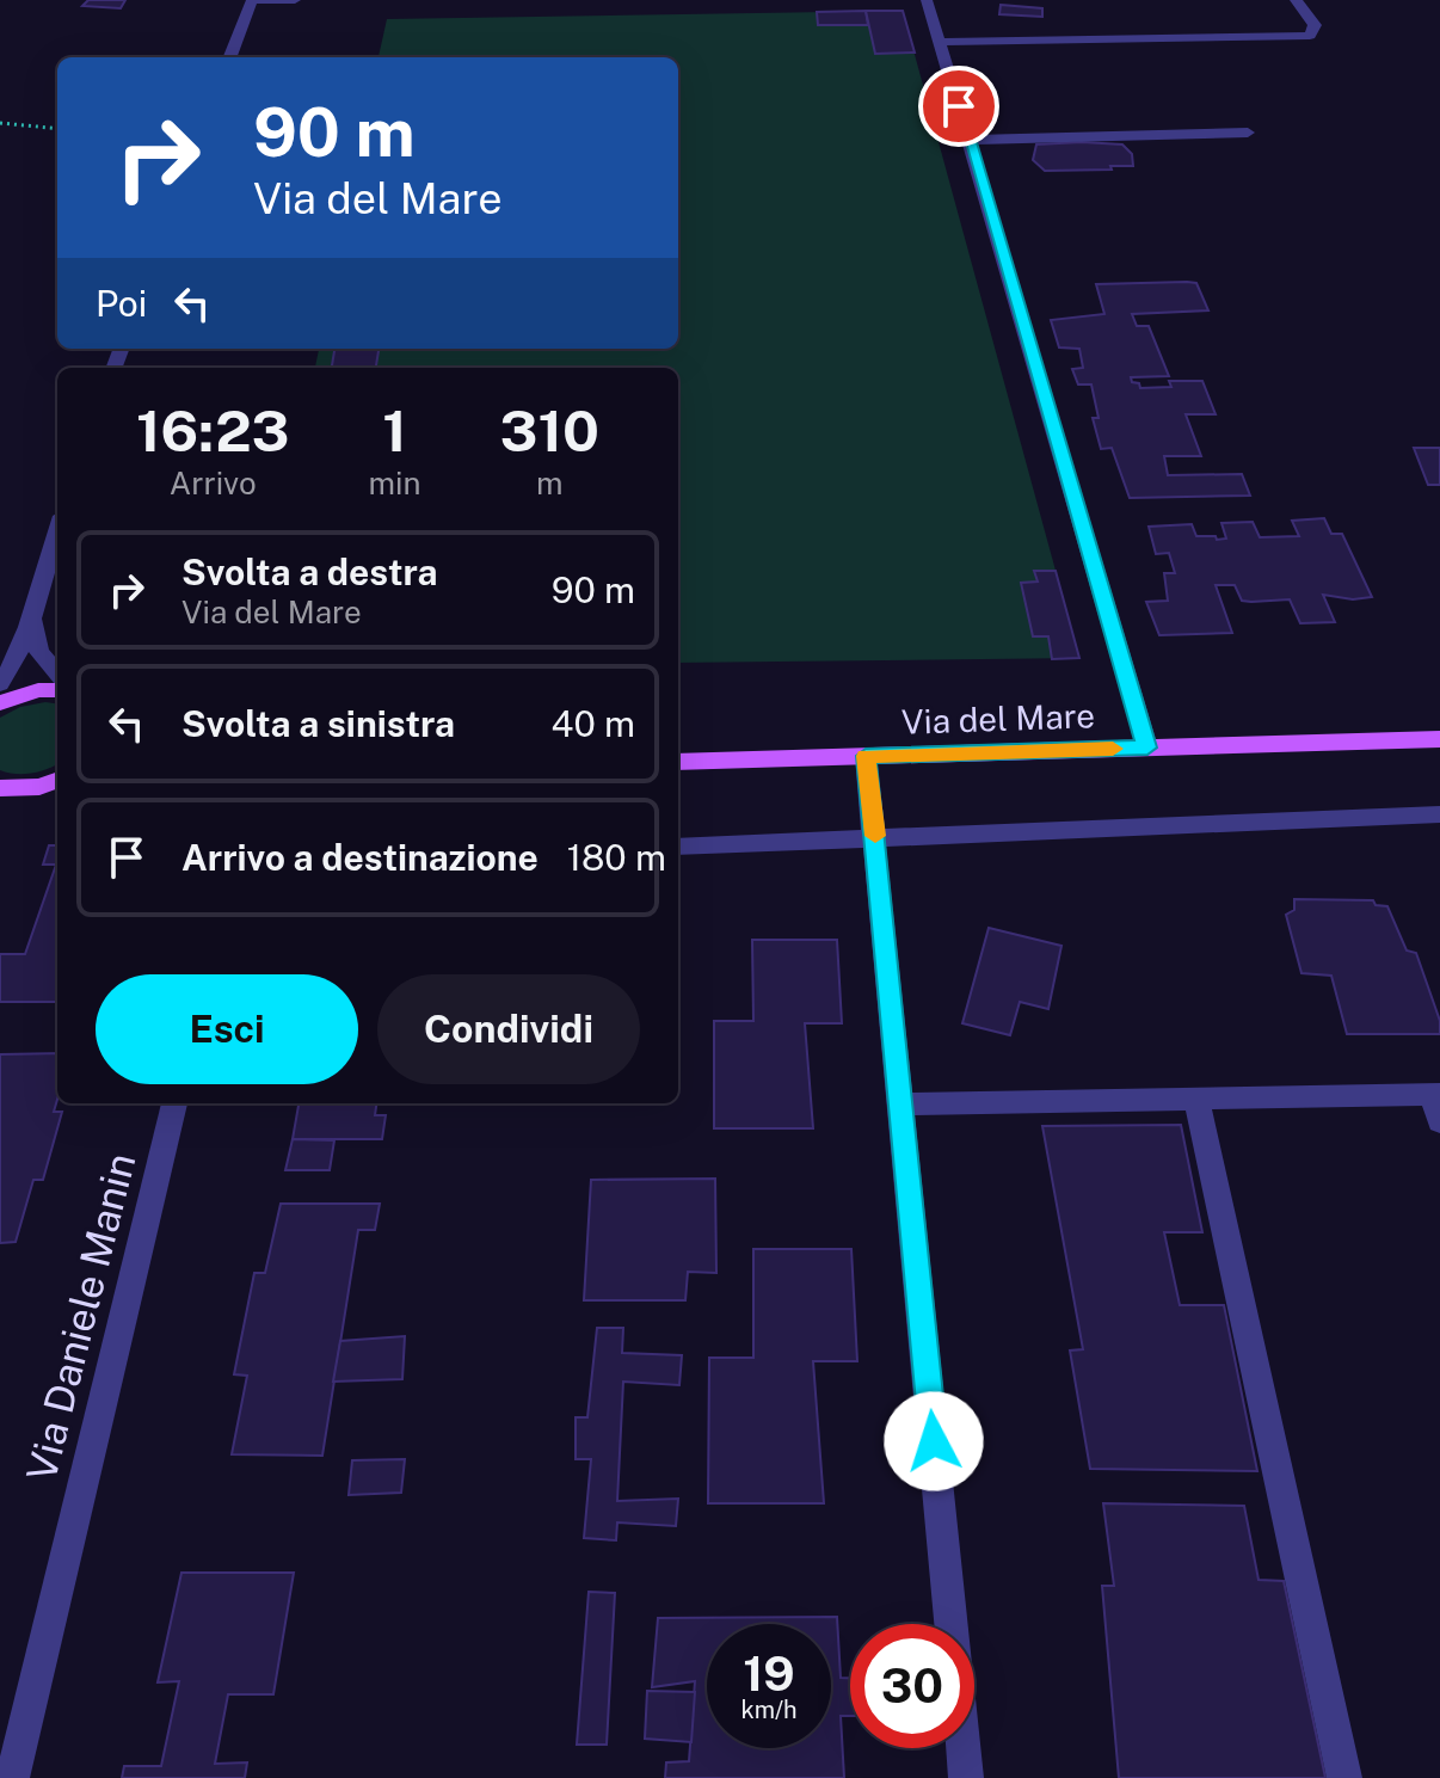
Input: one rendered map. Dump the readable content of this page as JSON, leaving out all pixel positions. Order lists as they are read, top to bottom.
{
  "streets": {
    "main road": ["Via del Mare"],
    "street": ["Via Daniele Manin"]
  },
  "page": {
    "turn": ["90 m", "Via del Mare"],
    "then": "Poi",
    "eta": [
      "16:23",
      "Arrivo",
      "1",
      "min",
      "310",
      "m"
    ],
    "list": [
      {
        "name": "Svolta a destra",
        "note": "Via del Mare",
        "value": "90 m"
      },
      {
        "name": "Svolta a sinistra",
        "value": "40 m"
      },
      {
        "name": "Arrivo a destinazione",
        "value": "180 m"
      }
    ],
    "buttons": ["Esci", "Condividi"],
    "speed": "19 km/h",
    "limit": "30"
  }
}
